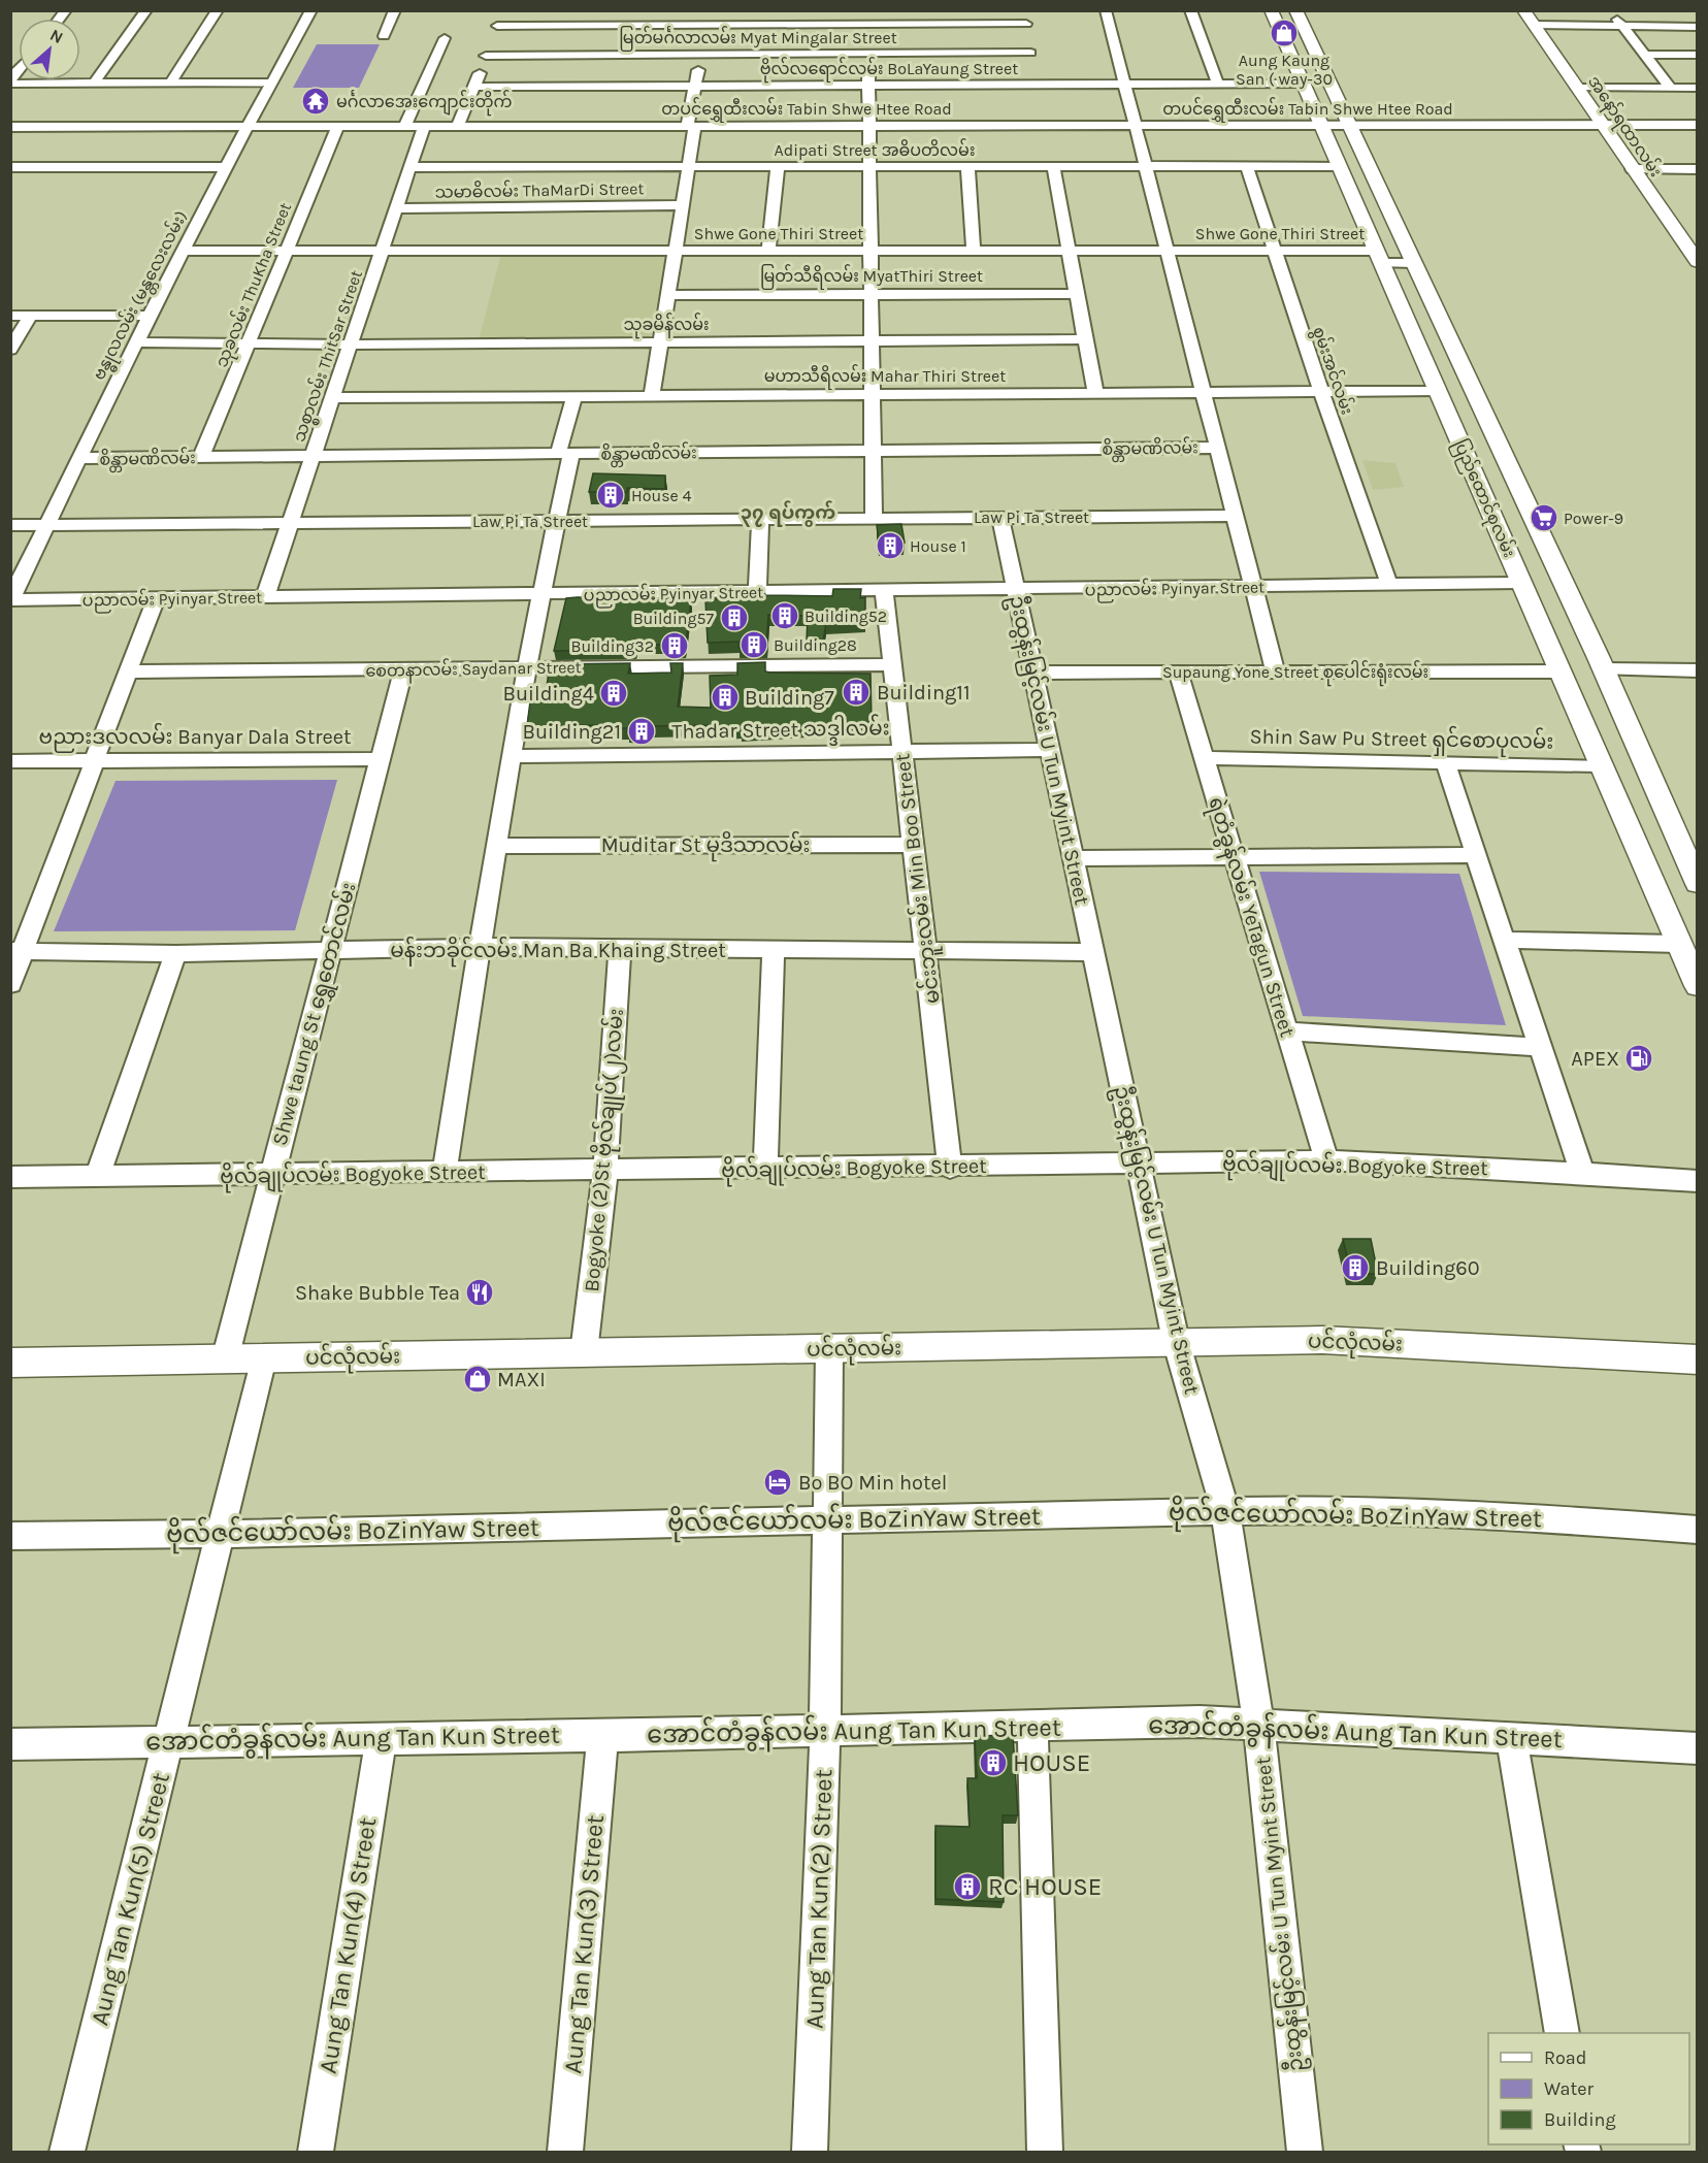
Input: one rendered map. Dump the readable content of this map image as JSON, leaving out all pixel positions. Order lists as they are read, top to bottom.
{
  "streets": {
    "main road": ["အနော်ရထာလမ်း", "ပြည်ထောင်စုလမ်း", "ပင်လုံလမ်း"],
    "street": [
      "မြတ်မင်္ဂလာလမ်း Myat Mingalar Street",
      "ဗိုလ်လရောင်လမ်း BoLaYaung Street",
      "တပင်ရွှေထီးလမ်း Tabin Shwe Htee Road",
      "Adipati Street အဓိပတိလမ်း",
      "သမာဓိလမ်း ThaMarDi Street",
      "Shwe Gone Thiri Street",
      "မြတ်သီရိလမ်း MyatThiri Street",
      "သုခလမ်း ThuKha Street",
      "ဗန္ဓုလလမ်း (မန္တလေးလမ်း)",
      "သုခမိန်လမ်း",
      "သစ္စာလမ်း ThitSar Street",
      "စွမ်းအင်လမ်း",
      "မဟာသီရိလမ်း Mahar Thiri Street",
      "စိန္တာမဏိလမ်း",
      "Law Pi Ta Street",
      "ပညာလမ်း Pyinyar Street",
      "စေတနာလမ်း Saydanar Street",
      "Supaung Yone Street စုပေါင်းရုံးလမ်း",
      "Thadar Street သဒ္ဒါလမ်း",
      "ဗညားဒလလမ်း Banyar Dala Street",
      "Shin Saw Pu Street ရှင်စောပုလမ်း",
      "ဦးထွန်းမြင့်လမ်း U Tun Myint Street",
      "Muditar St မုဒိသာလမ်း",
      "မင်းဘူးလမ်း Min Boo Street",
      "ရဲတံခွန်လမ်း YeTagun Street",
      "မန်းဘခိုင်လမ်း Man Ba Khaing Street",
      "Shwe taung St ရွှေတောင်လမ်း",
      "Bogyoke (2)St ဗိုလ်ချုပ်(၂)လမ်း",
      "ဗိုလ်ချုပ်လမ်း Bogyoke Street",
      "ဗိုလ်ဇင်ယော်လမ်း BoZinYaw Street",
      "အောင်တံခွန်လမ်း Aung Tan Kun Street",
      "Aung Tan Kun(5) Street",
      "Aung Tan Kun(2) Street",
      "Aung Tan Kun(3) Street",
      "Aung Tan Kun(4) Street"
    ]
  },
  "crossings": [
    ["မြတ်မင်္ဂလာလမ်း Myat Mingalar Street", "ဗိုလ်လရောင်လမ်း BoLaYaung Street"],
    ["ဗိုလ်လရောင်လမ်း BoLaYaung Street", "ပြည်ထောင်စုလမ်း"],
    ["တပင်ရွှေထီးလမ်း Tabin Shwe Htee Road", "အနော်ရထာလမ်း"],
    ["တပင်ရွှေထီးလမ်း Tabin Shwe Htee Road", "သုခလမ်း ThuKha Street"],
    ["တပင်ရွှေထီးလမ်း Tabin Shwe Htee Road", "ဗန္ဓုလလမ်း (မန္တလေးလမ်း)"],
    ["တပင်ရွှေထီးလမ်း Tabin Shwe Htee Road", "သစ္စာလမ်း ThitSar Street"],
    ["တပင်ရွှေထီးလမ်း Tabin Shwe Htee Road", "ပြည်ထောင်စုလမ်း"],
    ["Adipati Street အဓိပတိလမ်း", "သစ္စာလမ်း ThitSar Street"],
    ["Adipati Street အဓိပတိလမ်း", "စွမ်းအင်လမ်း"],
    ["Adipati Street အဓိပတိလမ်း", "ပြည်ထောင်စုလမ်း"],
    ["သမာဓိလမ်း ThaMarDi Street", "သစ္စာလမ်း ThitSar Street"],
    ["Shwe Gone Thiri Street", "သုခလမ်း ThuKha Street"],
    ["Shwe Gone Thiri Street", "ဗန္ဓုလလမ်း (မန္တလေးလမ်း)"],
    ["Shwe Gone Thiri Street", "သစ္စာလမ်း ThitSar Street"],
    ["Shwe Gone Thiri Street", "စွမ်းအင်လမ်း"],
    ["Shwe Gone Thiri Street", "ပြည်ထောင်စုလမ်း"],
    ["သုခလမ်း ThuKha Street", "သုခမိန်လမ်း"],
    ["သုခလမ်း ThuKha Street", "စိန္တာမဏိလမ်း"],
    ["ဗန္ဓုလလမ်း (မန္တလေးလမ်း)", "သုခမိန်လမ်း"],
    ["ဗန္ဓုလလမ်း (မန္တလေးလမ်း)", "စိန္တာမဏိလမ်း"],
    ["ဗန္ဓုလလမ်း (မန္တလေးလမ်း)", "Law Pi Ta Street"],
    ["ဗန္ဓုလလမ်း (မန္တလေးလမ်း)", "ပညာလမ်း Pyinyar Street"],
    ["သုခမိန်လမ်း", "သစ္စာလမ်း ThitSar Street"],
    ["သစ္စာလမ်း ThitSar Street", "မဟာသီရိလမ်း Mahar Thiri Street"],
    ["သစ္စာလမ်း ThitSar Street", "စိန္တာမဏိလမ်း"],
    ["သစ္စာလမ်း ThitSar Street", "Law Pi Ta Street"],
    ["သစ္စာလမ်း ThitSar Street", "ပညာလမ်း Pyinyar Street"],
    ["စွမ်းအင်လမ်း", "မဟာသီရိလမ်း Mahar Thiri Street"],
    ["စွမ်းအင်လမ်း", "ပညာလမ်း Pyinyar Street"],
    ["မဟာသီရိလမ်း Mahar Thiri Street", "ပြည်ထောင်စုလမ်း"],
    ["ပြည်ထောင်စုလမ်း", "ပညာလမ်း Pyinyar Street"],
    ["ပြည်ထောင်စုလမ်း", "Supaung Yone Street စုပေါင်းရုံးလမ်း"],
    ["ပြည်ထောင်စုလမ်း", "Shin Saw Pu Street ရှင်စောပုလမ်း"],
    ["Law Pi Ta Street", "ဦးထွန်းမြင့်လမ်း U Tun Myint Street"],
    ["ပညာလမ်း Pyinyar Street", "ဦးထွန်းမြင့်လမ်း U Tun Myint Street"],
    ["ပညာလမ်း Pyinyar Street", "မင်းဘူးလမ်း Min Boo Street"],
    ["စေတနာလမ်း Saydanar Street", "မင်းဘူးလမ်း Min Boo Street"],
    ["စေတနာလမ်း Saydanar Street", "Shwe taung St ရွှေတောင်လမ်း"],
    ["Supaung Yone Street စုပေါင်းရုံးလမ်း", "ဦးထွန်းမြင့်လမ်း U Tun Myint Street"],
    ["Supaung Yone Street စုပေါင်းရုံးလမ်း", "ရဲတံခွန်လမ်း YeTagun Street"],
    ["Thadar Street သဒ္ဒါလမ်း", "ဦးထွန်းမြင့်လမ်း U Tun Myint Street"],
    ["Thadar Street သဒ္ဒါလမ်း", "မင်းဘူးလမ်း Min Boo Street"],
    ["ဗညားဒလလမ်း Banyar Dala Street", "Shwe taung St ရွှေတောင်လမ်း"],
    ["Shin Saw Pu Street ရှင်စောပုလမ်း", "ရဲတံခွန်လမ်း YeTagun Street"],
    ["ဦးထွန်းမြင့်လမ်း U Tun Myint Street", "မန်းဘခိုင်လမ်း Man Ba Khaing Street"],
    ["ဦးထွန်းမြင့်လမ်း U Tun Myint Street", "ဗိုလ်ချုပ်လမ်း Bogyoke Street"],
    ["ဦးထွန်းမြင့်လမ်း U Tun Myint Street", "ပင်လုံလမ်း"],
    ["ဦးထွန်းမြင့်လမ်း U Tun Myint Street", "ဗိုလ်ဇင်ယော်လမ်း BoZinYaw Street"],
    ["ဦးထွန်းမြင့်လမ်း U Tun Myint Street", "အောင်တံခွန်လမ်း Aung Tan Kun Street"],
    ["Muditar St မုဒိသာလမ်း", "မင်းဘူးလမ်း Min Boo Street"],
    ["မင်းဘူးလမ်း Min Boo Street", "မန်းဘခိုင်လမ်း Man Ba Khaing Street"],
    ["မင်းဘူးလမ်း Min Boo Street", "ဗိုလ်ချုပ်လမ်း Bogyoke Street"],
    ["ရဲတံခွန်လမ်း YeTagun Street", "ဗိုလ်ချုပ်လမ်း Bogyoke Street"],
    ["မန်းဘခိုင်လမ်း Man Ba Khaing Street", "Shwe taung St ရွှေတောင်လမ်း"],
    ["မန်းဘခိုင်လမ်း Man Ba Khaing Street", "Bogyoke (2)St ဗိုလ်ချုပ်(၂)လမ်း"],
    ["Shwe taung St ရွှေတောင်လမ်း", "ဗိုလ်ချုပ်လမ်း Bogyoke Street"],
    ["Shwe taung St ရွှေတောင်လမ်း", "ပင်လုံလမ်း"],
    ["Bogyoke (2)St ဗိုလ်ချုပ်(၂)လမ်း", "ဗိုလ်ချုပ်လမ်း Bogyoke Street"],
    ["Bogyoke (2)St ဗိုလ်ချုပ်(၂)လမ်း", "ပင်လုံလမ်း"],
    ["ပင်လုံလမ်း", "Aung Tan Kun(5) Street"],
    ["ပင်လုံလမ်း", "Aung Tan Kun(2) Street"],
    ["ဗိုလ်ဇင်ယော်လမ်း BoZinYaw Street", "Aung Tan Kun(5) Street"],
    ["ဗိုလ်ဇင်ယော်လမ်း BoZinYaw Street", "Aung Tan Kun(2) Street"],
    ["အောင်တံခွန်လမ်း Aung Tan Kun Street", "Aung Tan Kun(5) Street"],
    ["အောင်တံခွန်လမ်း Aung Tan Kun Street", "Aung Tan Kun(2) Street"],
    ["အောင်တံခွန်လမ်း Aung Tan Kun Street", "Aung Tan Kun(3) Street"],
    ["အောင်တံခွန်လမ်း Aung Tan Kun Street", "Aung Tan Kun(4) Street"]
  ],
  "districts": ["၃၇ ရပ်ကွက်"],
  "places": {
    "shop": ["Aung Kaung San ( way-30", "MAXI"],
    "temple": ["မင်္ဂလာအေးကျောင်းတိုက်"],
    "building": [
      "House 4",
      "House 1",
      "Building52",
      "Building57",
      "Building28",
      "Building32",
      "Building11",
      "Building4",
      "Building7",
      "Building21",
      "Building60",
      "HOUSE",
      "RC HOUSE"
    ],
    "supermarket": ["Power-9"],
    "fuel station": ["APEX"],
    "restaurant": ["Shake Bubble Tea"],
    "hotel": ["Bo BO Min hotel"]
  },
  "legend": ["Road", "Water", "Building"],
  "north": "top right"
}
